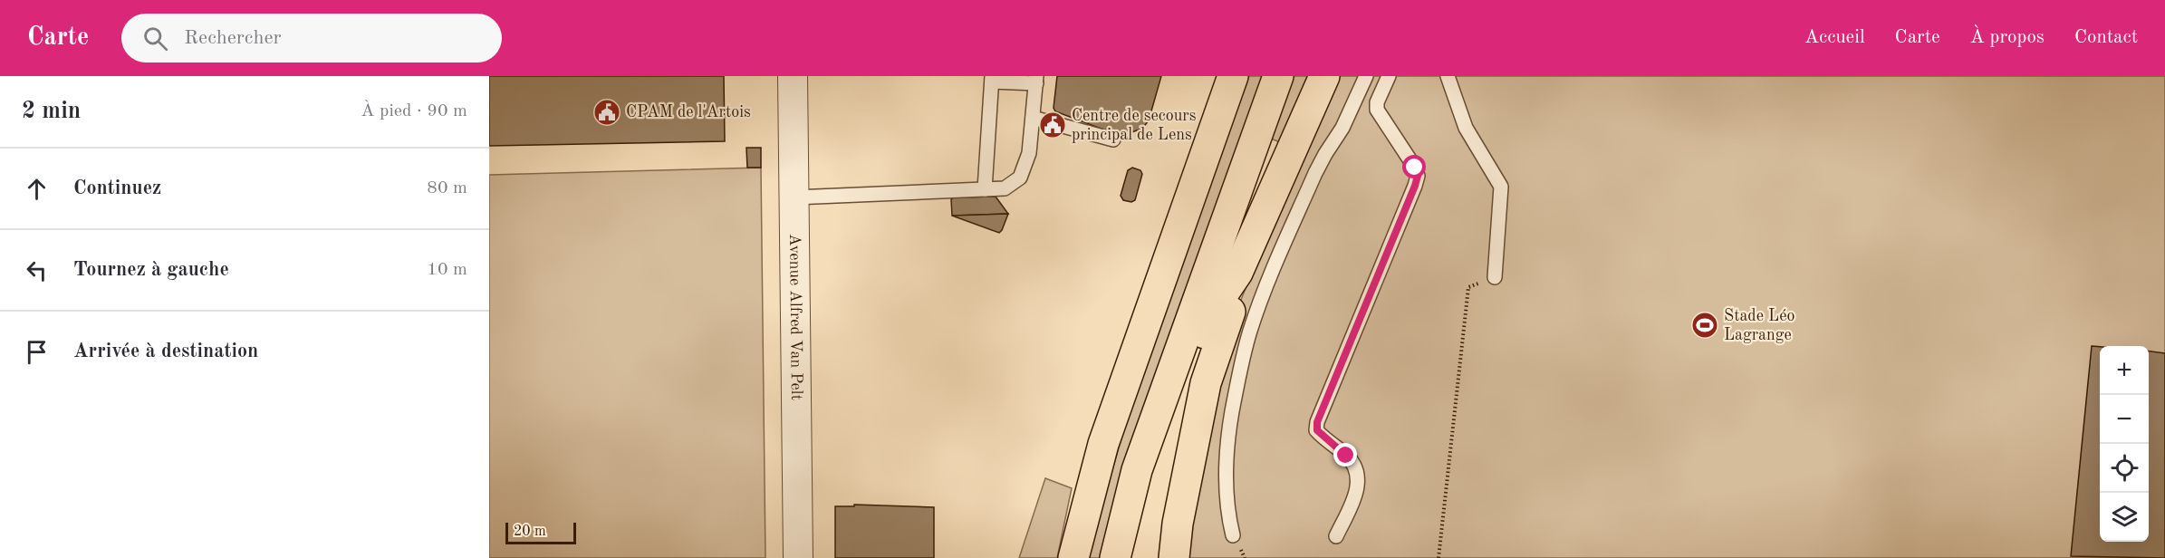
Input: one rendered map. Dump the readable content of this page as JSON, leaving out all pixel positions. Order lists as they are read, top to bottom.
{
  "streets": {
    "street": ["Avenue Alfred Van Pelt"]
  },
  "places": {
    "public building": ["CPAM de l'Artois", "Centre de secours principal de Lens"],
    "sports": ["Stade Léo Lagrange"]
  },
  "scale_bar": "20 m",
  "page": {
    "header": "Carte",
    "search": "Rechercher",
    "nav": [
      "Accueil",
      "Carte",
      "À propos",
      "Contact"
    ],
    "heading": ["2 min", "À pied · 90 m"],
    "list": [
      ["Continuez", "80 m"],
      ["Tournez à gauche", "10 m"],
      "Arrivée à destination"
    ],
    "map_buttons": ["+", "−"],
    "scale": "20 m"
  }
}
